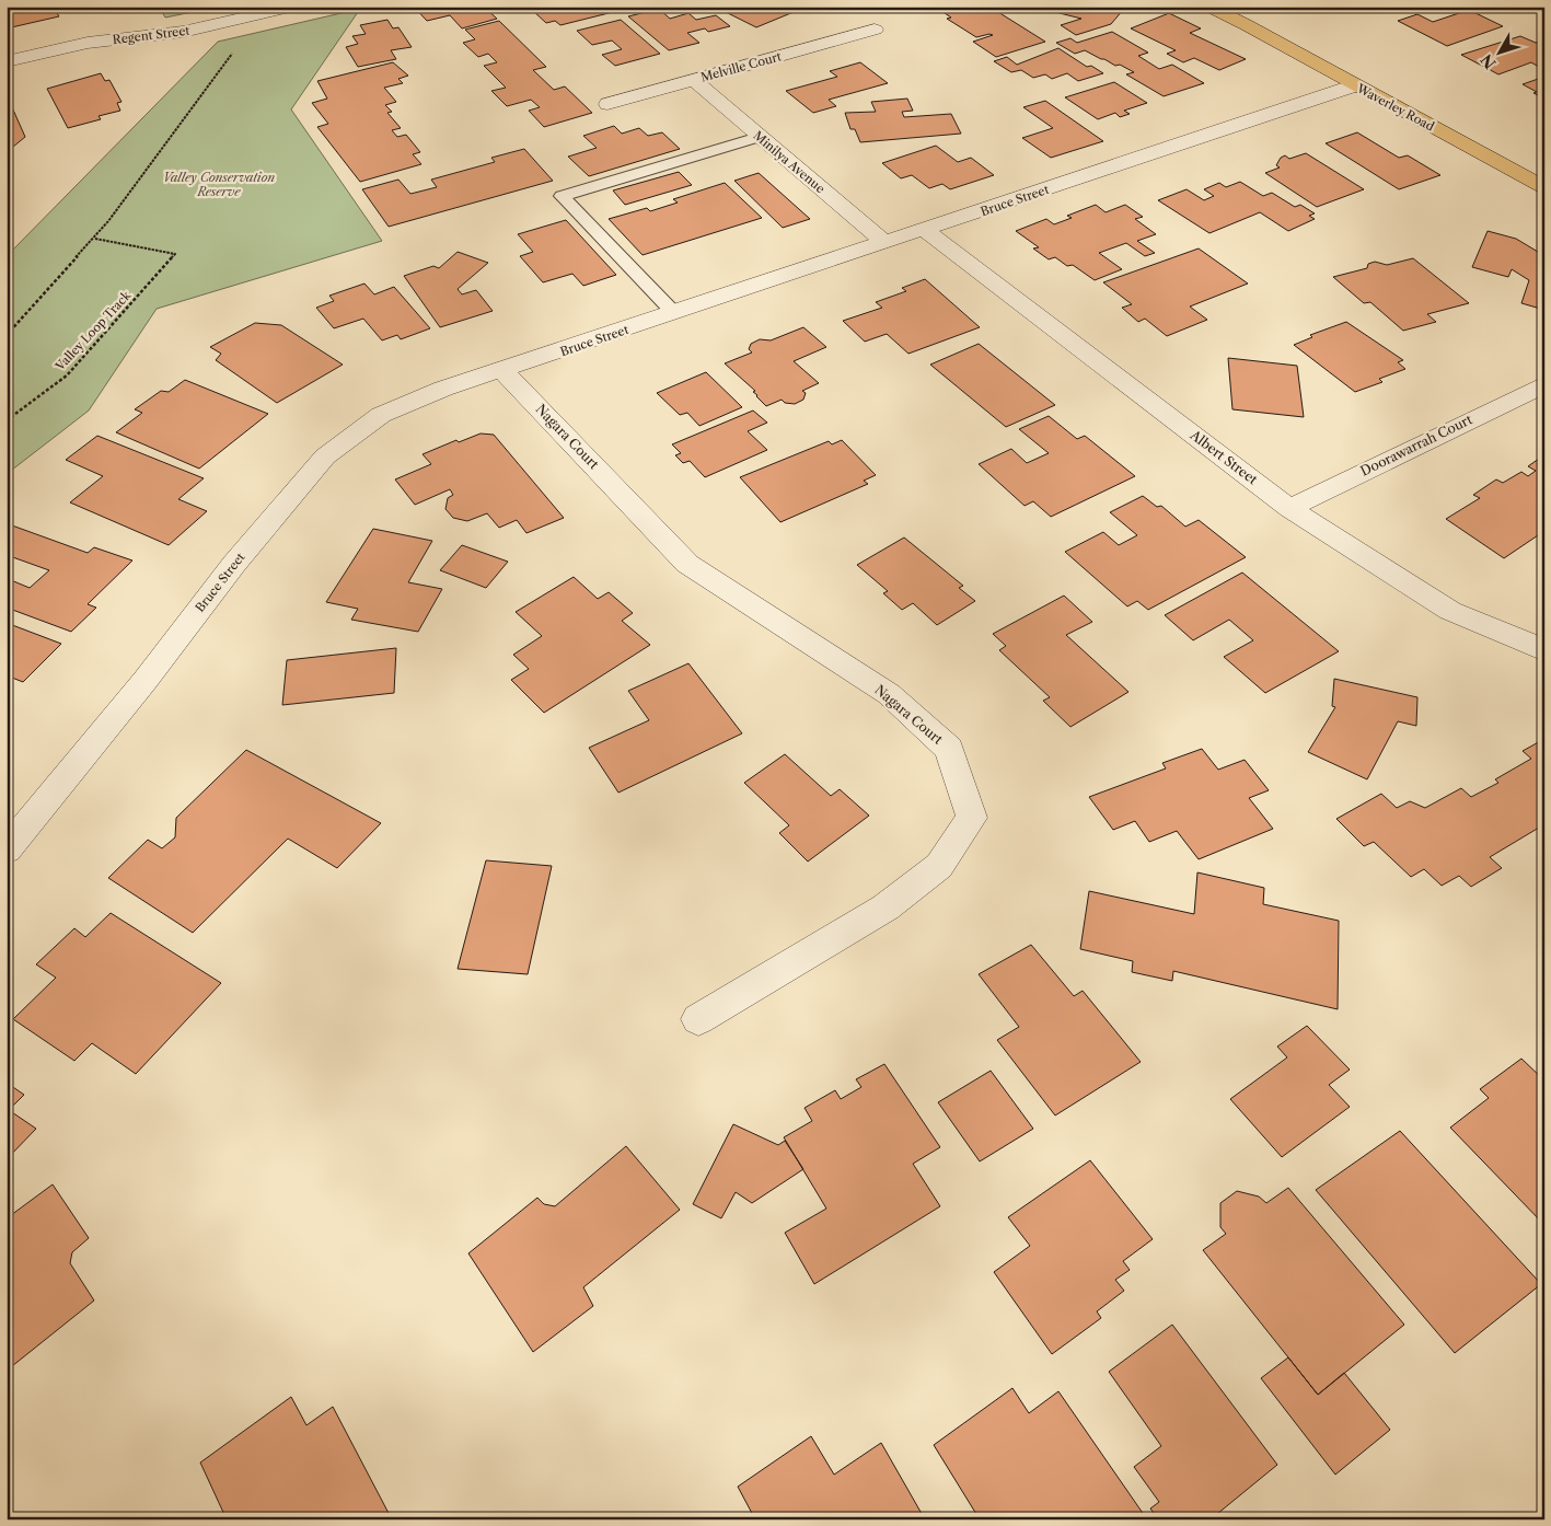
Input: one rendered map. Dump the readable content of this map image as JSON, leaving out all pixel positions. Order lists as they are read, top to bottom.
{
  "streets": {
    "main road": ["Waverley Road"],
    "street": [
      "Regent Street",
      "Melville Court",
      "Minilya Avenue",
      "Bruce Street",
      "Nagara Court",
      "Doorawarrah Court",
      "Albert Street"
    ],
    "path": ["Valley Loop Track"]
  },
  "crossings": [
    ["Melville Court", "Minilya Avenue"],
    ["Waverley Road", "Bruce Street"],
    ["Minilya Avenue", "Bruce Street"],
    ["Bruce Street", "Nagara Court"],
    ["Bruce Street", "Albert Street"],
    ["Doorawarrah Court", "Albert Street"]
  ],
  "parks": ["Valley Conservation Reserve"],
  "north": "bottom left"
}
